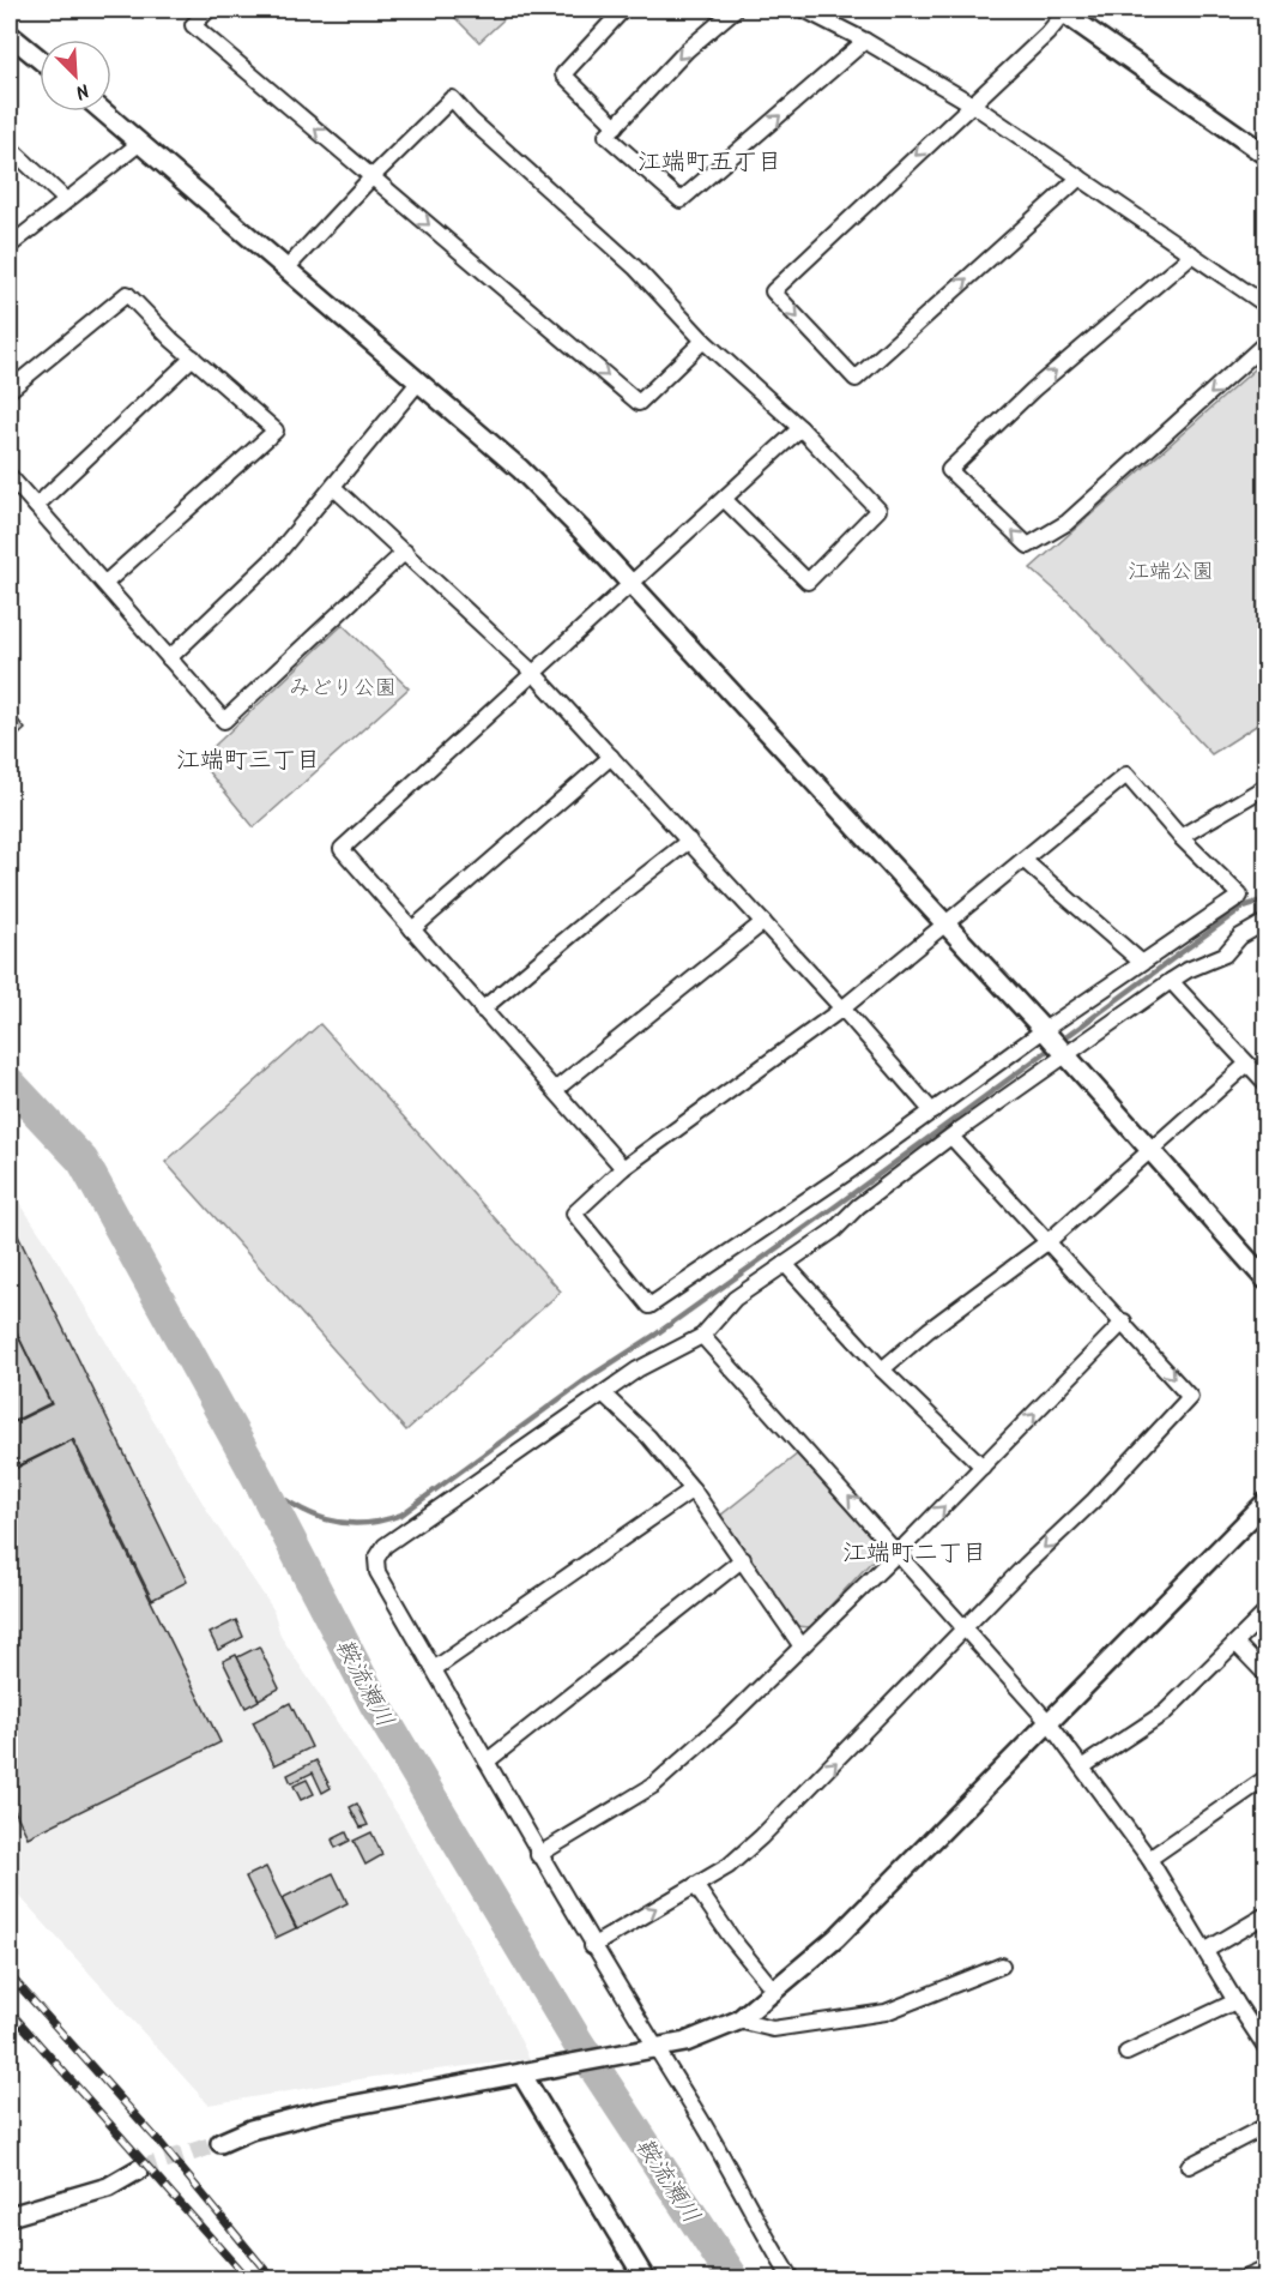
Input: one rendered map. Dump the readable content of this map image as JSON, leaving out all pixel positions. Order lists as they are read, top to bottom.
{
  "districts": ["江端町五丁目", "江端町三丁目", "江端町二丁目"],
  "water": ["鞍流瀬川"],
  "parks": ["江端公園", "みどり公園"],
  "north": "bottom right"
}
